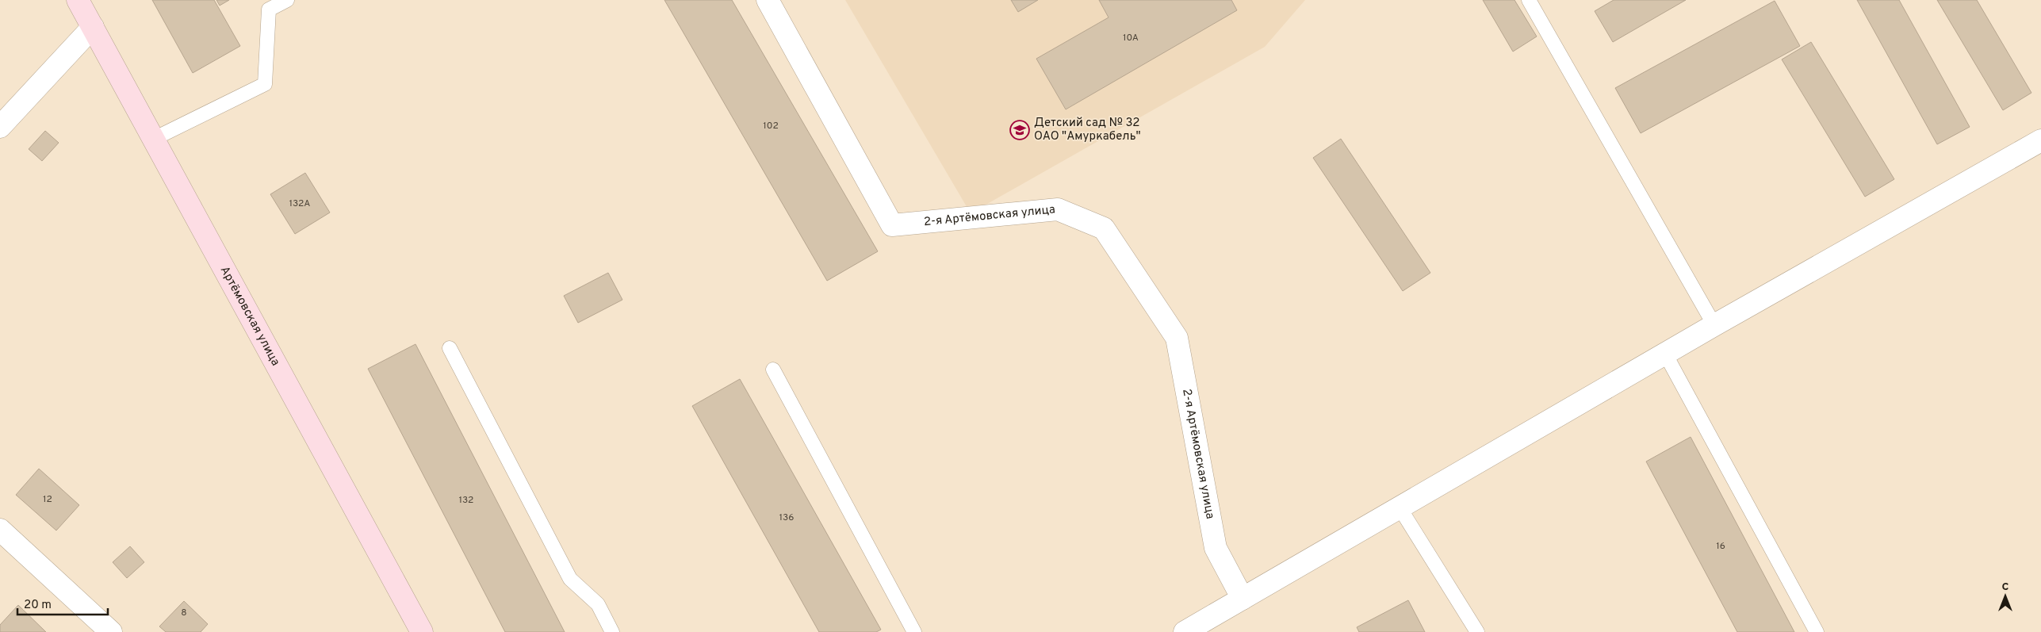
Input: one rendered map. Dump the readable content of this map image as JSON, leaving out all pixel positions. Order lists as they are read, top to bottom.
{
  "streets": {
    "street": ["2-я Артёмовская улица", "Артёмовская улица"]
  },
  "places": {
    "school or university": ["Детский сад № 32 ОАО \"Амуркабель\""]
  },
  "house_numbers": [
    "10А",
    "102",
    "132А",
    "12",
    "132",
    "136",
    "16",
    "8"
  ],
  "scale_bar": "20 m",
  "north": "top"
}
